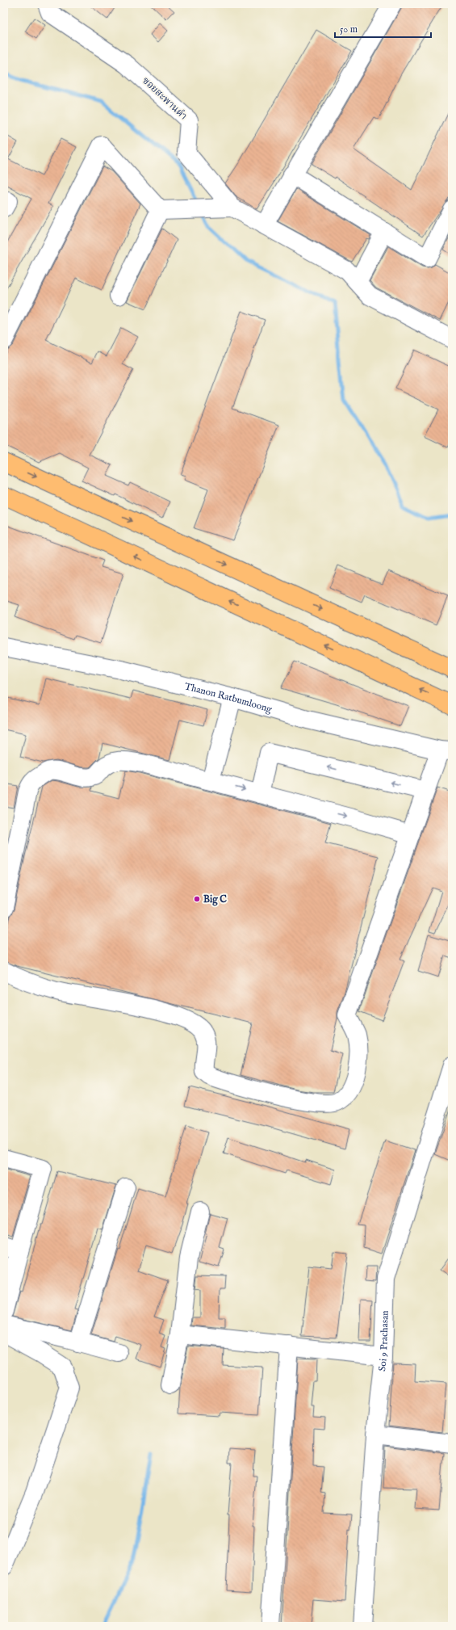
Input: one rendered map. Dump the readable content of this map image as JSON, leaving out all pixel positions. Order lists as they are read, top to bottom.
{
  "streets": {
    "street": ["ซอยสะพานดำ", "Thanon Ratbumloong", "Soi 9 Prachasan"]
  },
  "places": ["Big C"],
  "scale_bar": "50 m"
}
